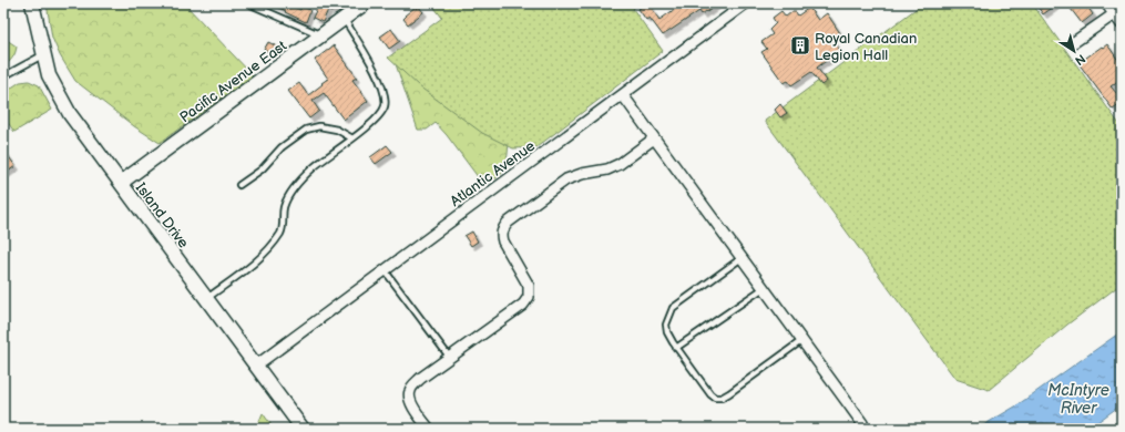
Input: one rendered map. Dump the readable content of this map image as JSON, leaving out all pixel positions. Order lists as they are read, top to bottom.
{
  "streets": {
    "street": ["Pacific Avenue East", "Atlantic Avenue", "Island Drive"]
  },
  "crossings": [
    ["Pacific Avenue East", "Island Drive"],
    ["Atlantic Avenue", "Island Drive"]
  ],
  "water": ["McIntyre River"],
  "places": {
    "building": ["Royal Canadian Legion Hall"]
  },
  "north": "bottom right"
}
